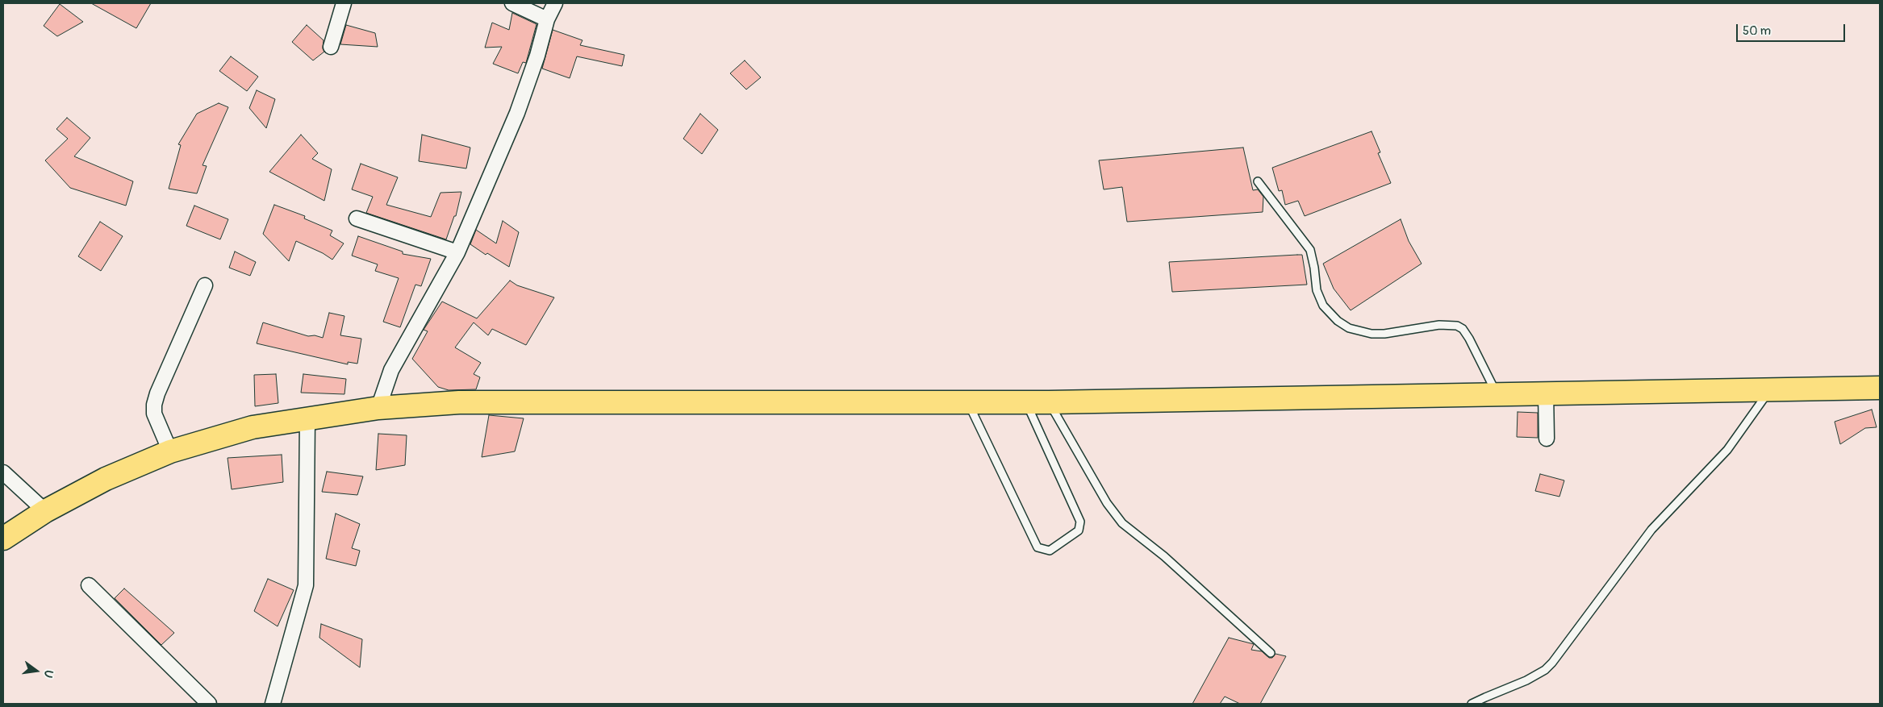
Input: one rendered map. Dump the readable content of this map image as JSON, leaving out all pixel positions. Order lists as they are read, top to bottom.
{
  "scale_bar": "50 m",
  "north": "right"
}
